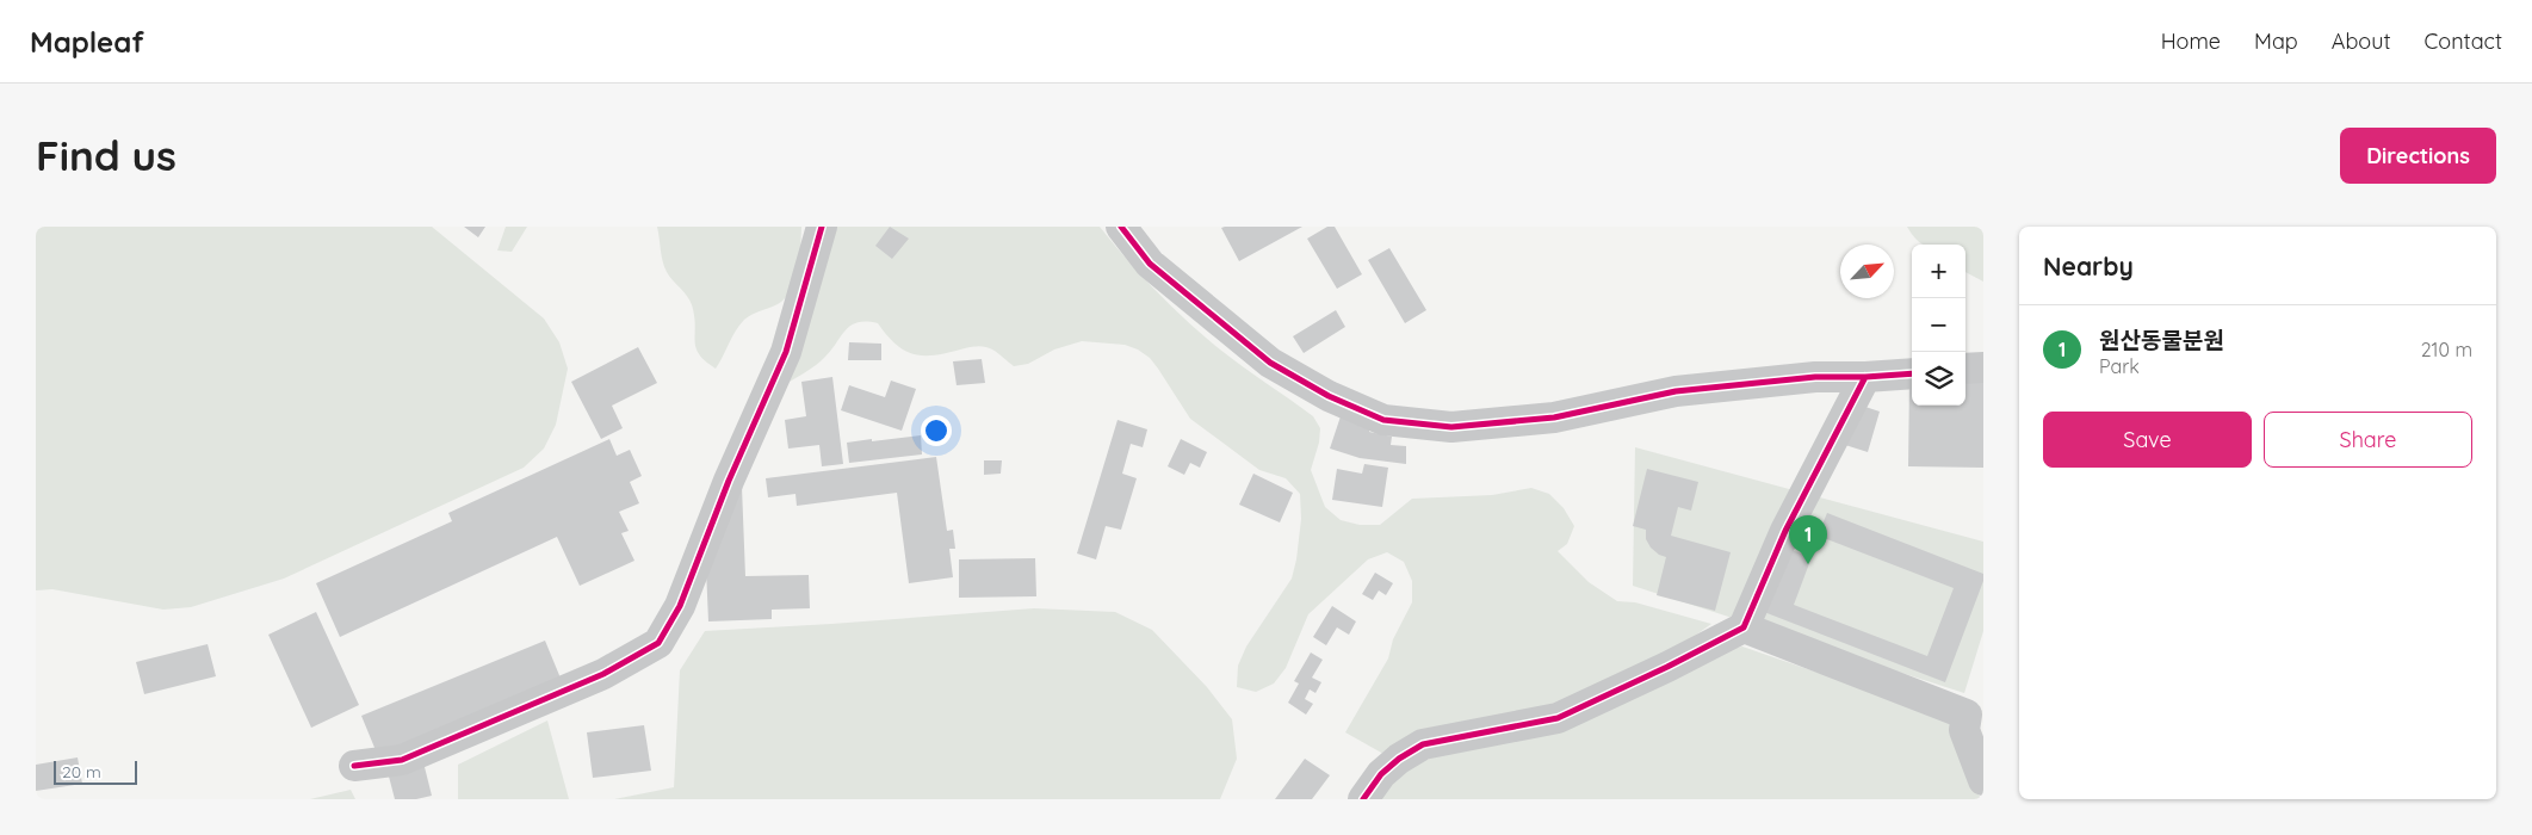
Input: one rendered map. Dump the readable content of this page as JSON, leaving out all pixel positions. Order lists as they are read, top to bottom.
{
  "scale_bar": "20 m",
  "north": "top right",
  "page": {
    "header": "Mapleaf",
    "nav": [
      "Home",
      "Map",
      "About",
      "Contact"
    ],
    "buttons": [
      "Directions",
      ["Save", "Share"]
    ],
    "title": "Find us",
    "heading": "Nearby",
    "map_buttons": ["+", "−"],
    "list": [
      {
        "mark": "1",
        "name": "원산동물분원",
        "note": "Park",
        "value": "210 m"
      }
    ],
    "pins": "1",
    "scale": "20 m"
  }
}
